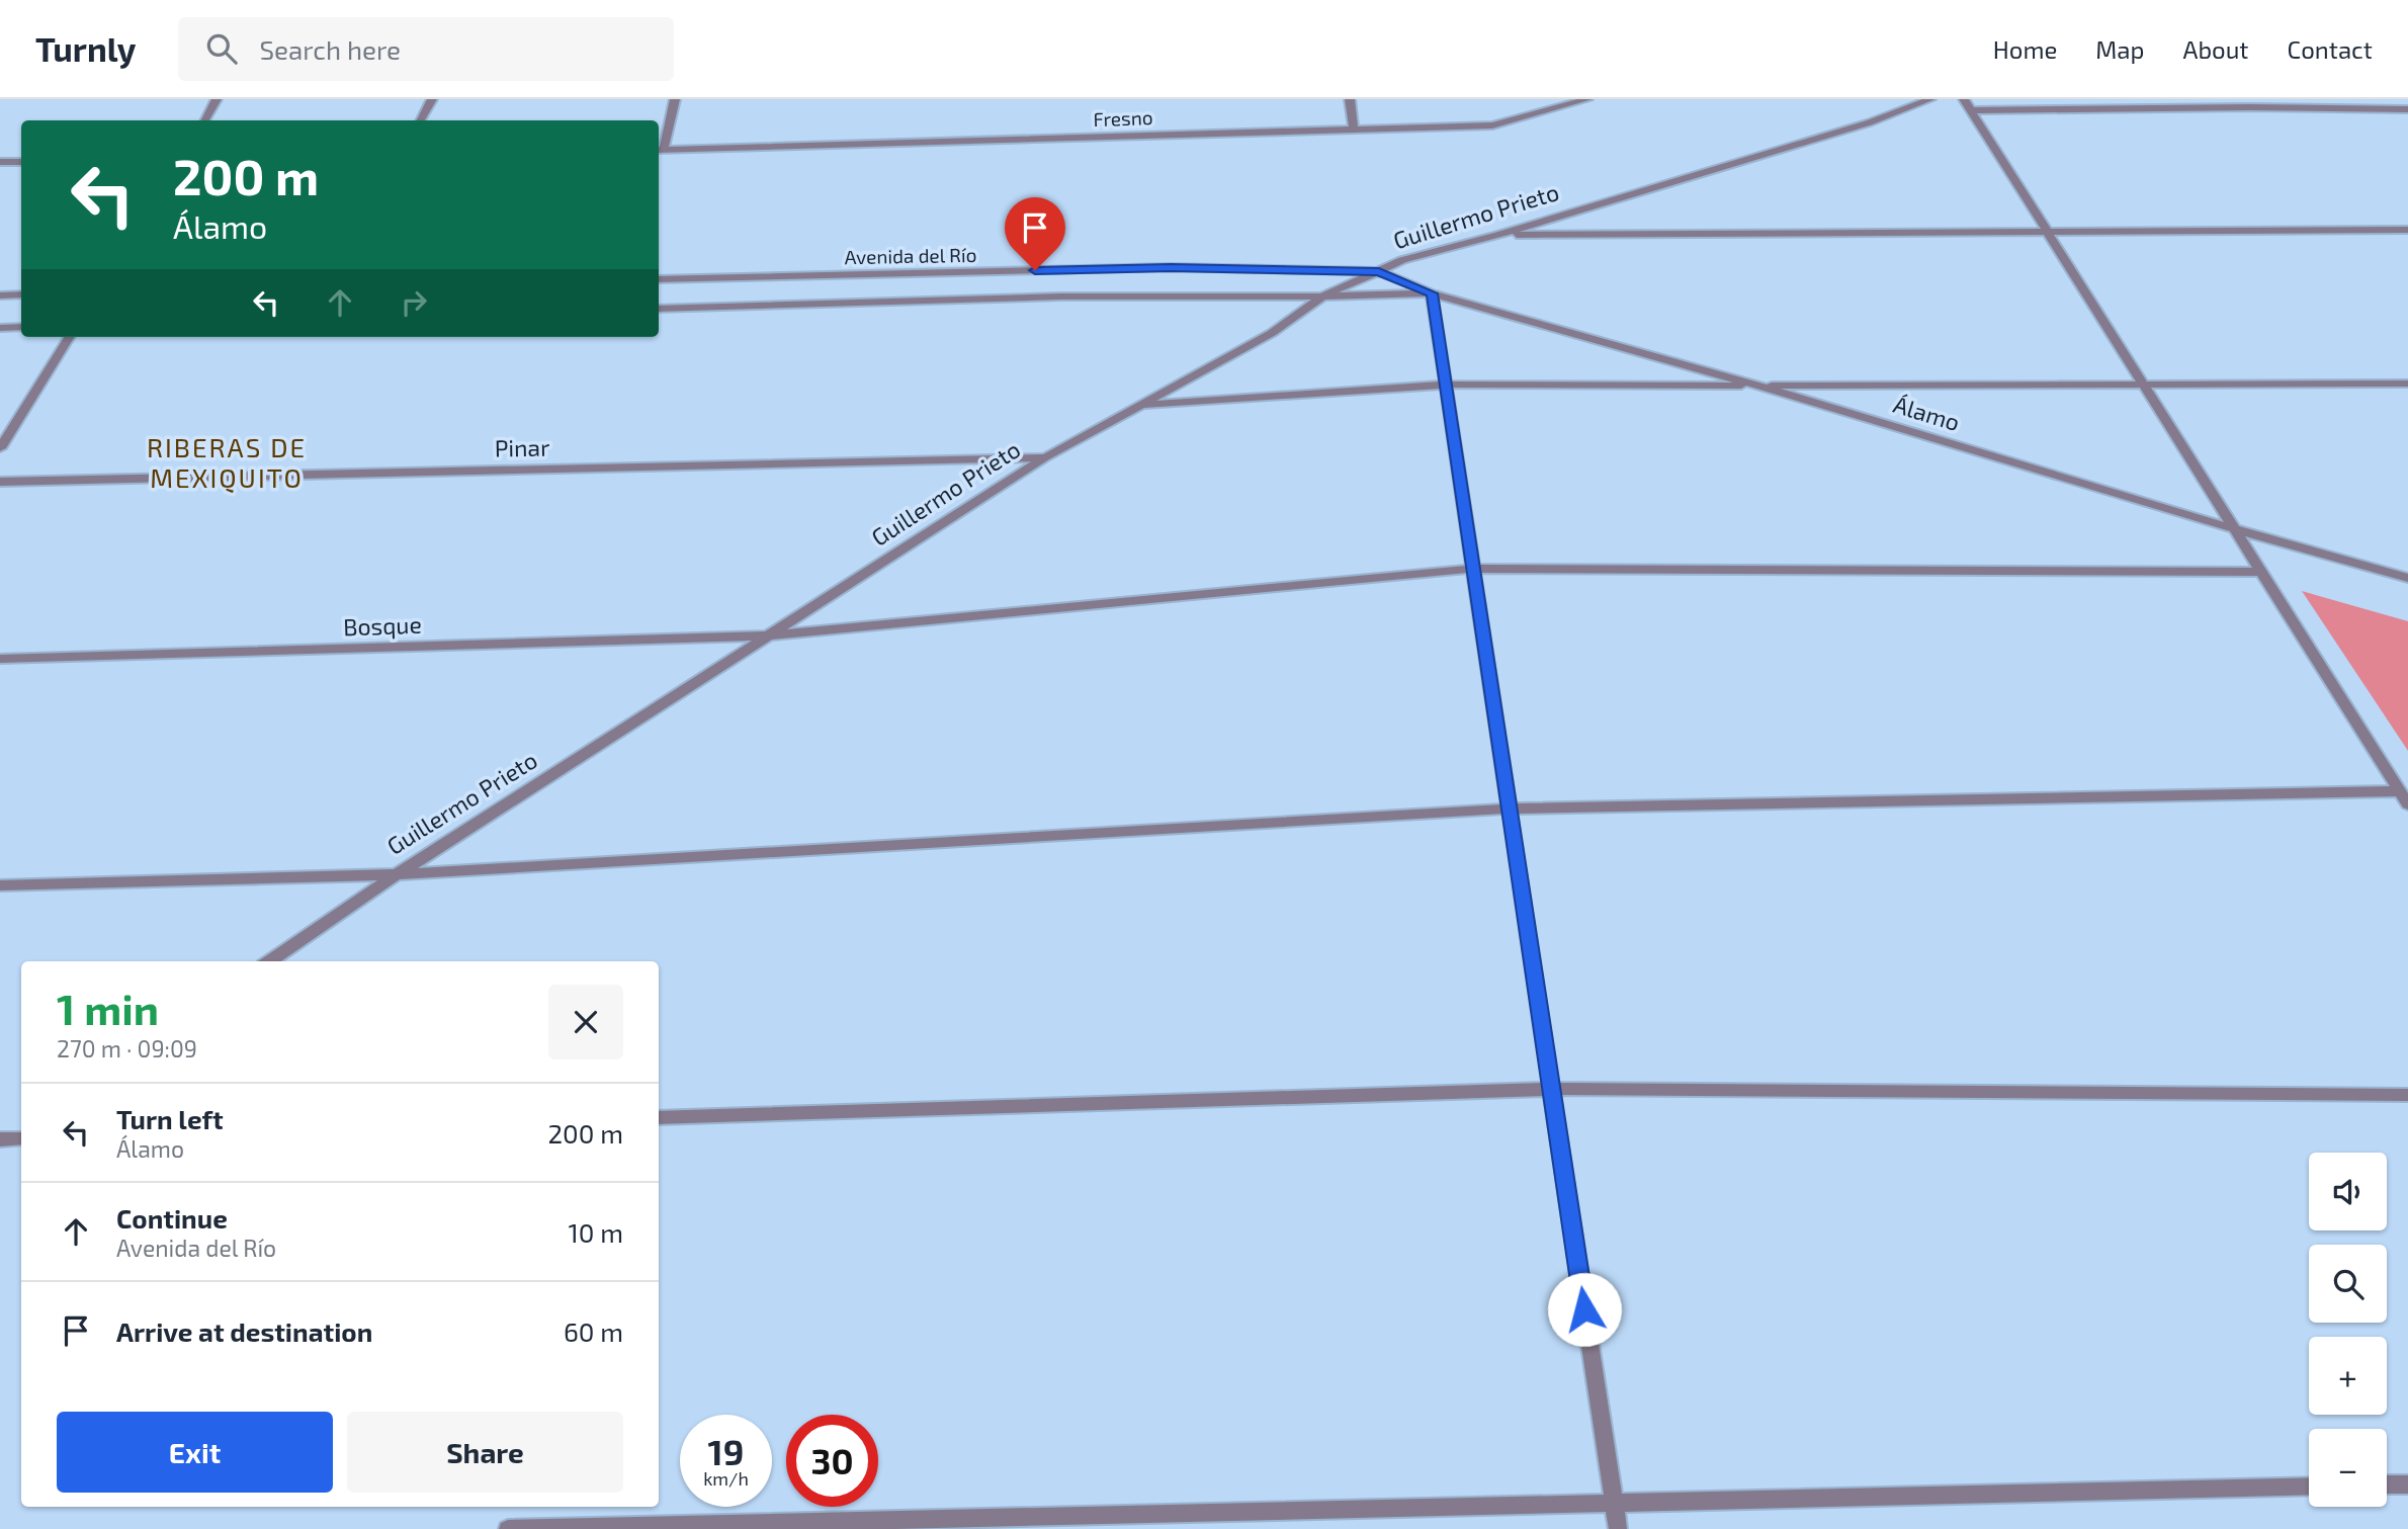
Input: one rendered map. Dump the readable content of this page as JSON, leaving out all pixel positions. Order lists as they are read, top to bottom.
{
  "streets": {
    "street": [
      "Fresno",
      "Guillermo Prieto",
      "Avenida del Río",
      "Álamo",
      "Pinar",
      "Bosque"
    ]
  },
  "crossings": [
    ["Guillermo Prieto", "Avenida del Río"],
    ["Guillermo Prieto", "Álamo"],
    ["Guillermo Prieto", "Pinar"],
    ["Guillermo Prieto", "Bosque"],
    ["Avenida del Río", "Álamo"]
  ],
  "districts": ["RIBERAS DE MEXIQUITO"],
  "page": {
    "header": "Turnly",
    "search": "Search here",
    "nav": [
      "Home",
      "Map",
      "About",
      "Contact"
    ],
    "turn": ["200 m", "Álamo"],
    "heading": ["1 min", "270 m · 09:09"],
    "list": [
      {
        "name": "Turn left",
        "note": "Álamo",
        "value": "200 m"
      },
      {
        "name": "Continue",
        "note": "Avenida del Río",
        "value": "10 m"
      },
      {
        "name": "Arrive at destination",
        "value": "60 m"
      }
    ],
    "map_buttons": ["+", "−"],
    "buttons": ["Exit", "Share"],
    "speed": "19 km/h",
    "limit": "30"
  }
}
